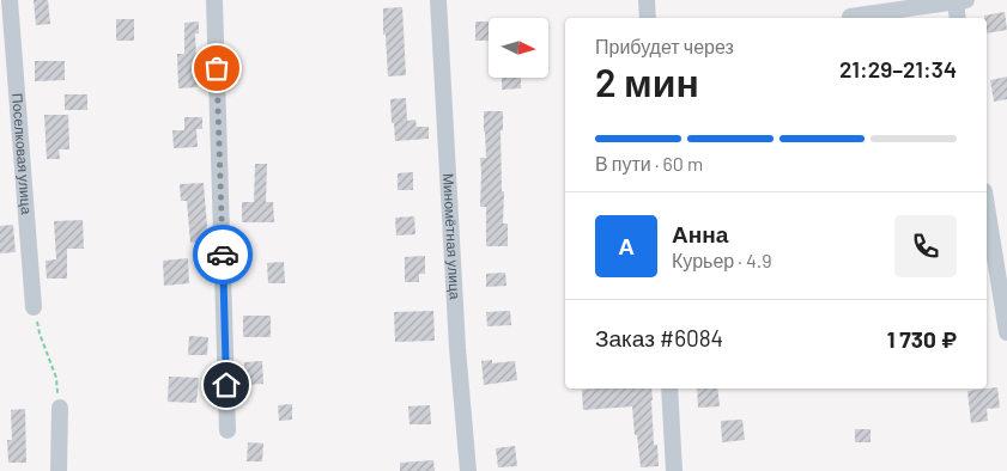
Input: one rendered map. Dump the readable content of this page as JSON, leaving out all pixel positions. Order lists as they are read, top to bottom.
{
  "streets": {
    "street": ["Поселковая улица", "Миномётная улица"]
  },
  "north": "right",
  "page": {
    "heading": ["2 мин", "Прибудет через", "21:29–21:34"],
    "panel": [
      "Анна",
      "Курьер · 4.9",
      "Заказ #6084",
      "1 730 ₽"
    ],
    "bar": "В пути · 60 m",
    "round": "А"
  }
}
